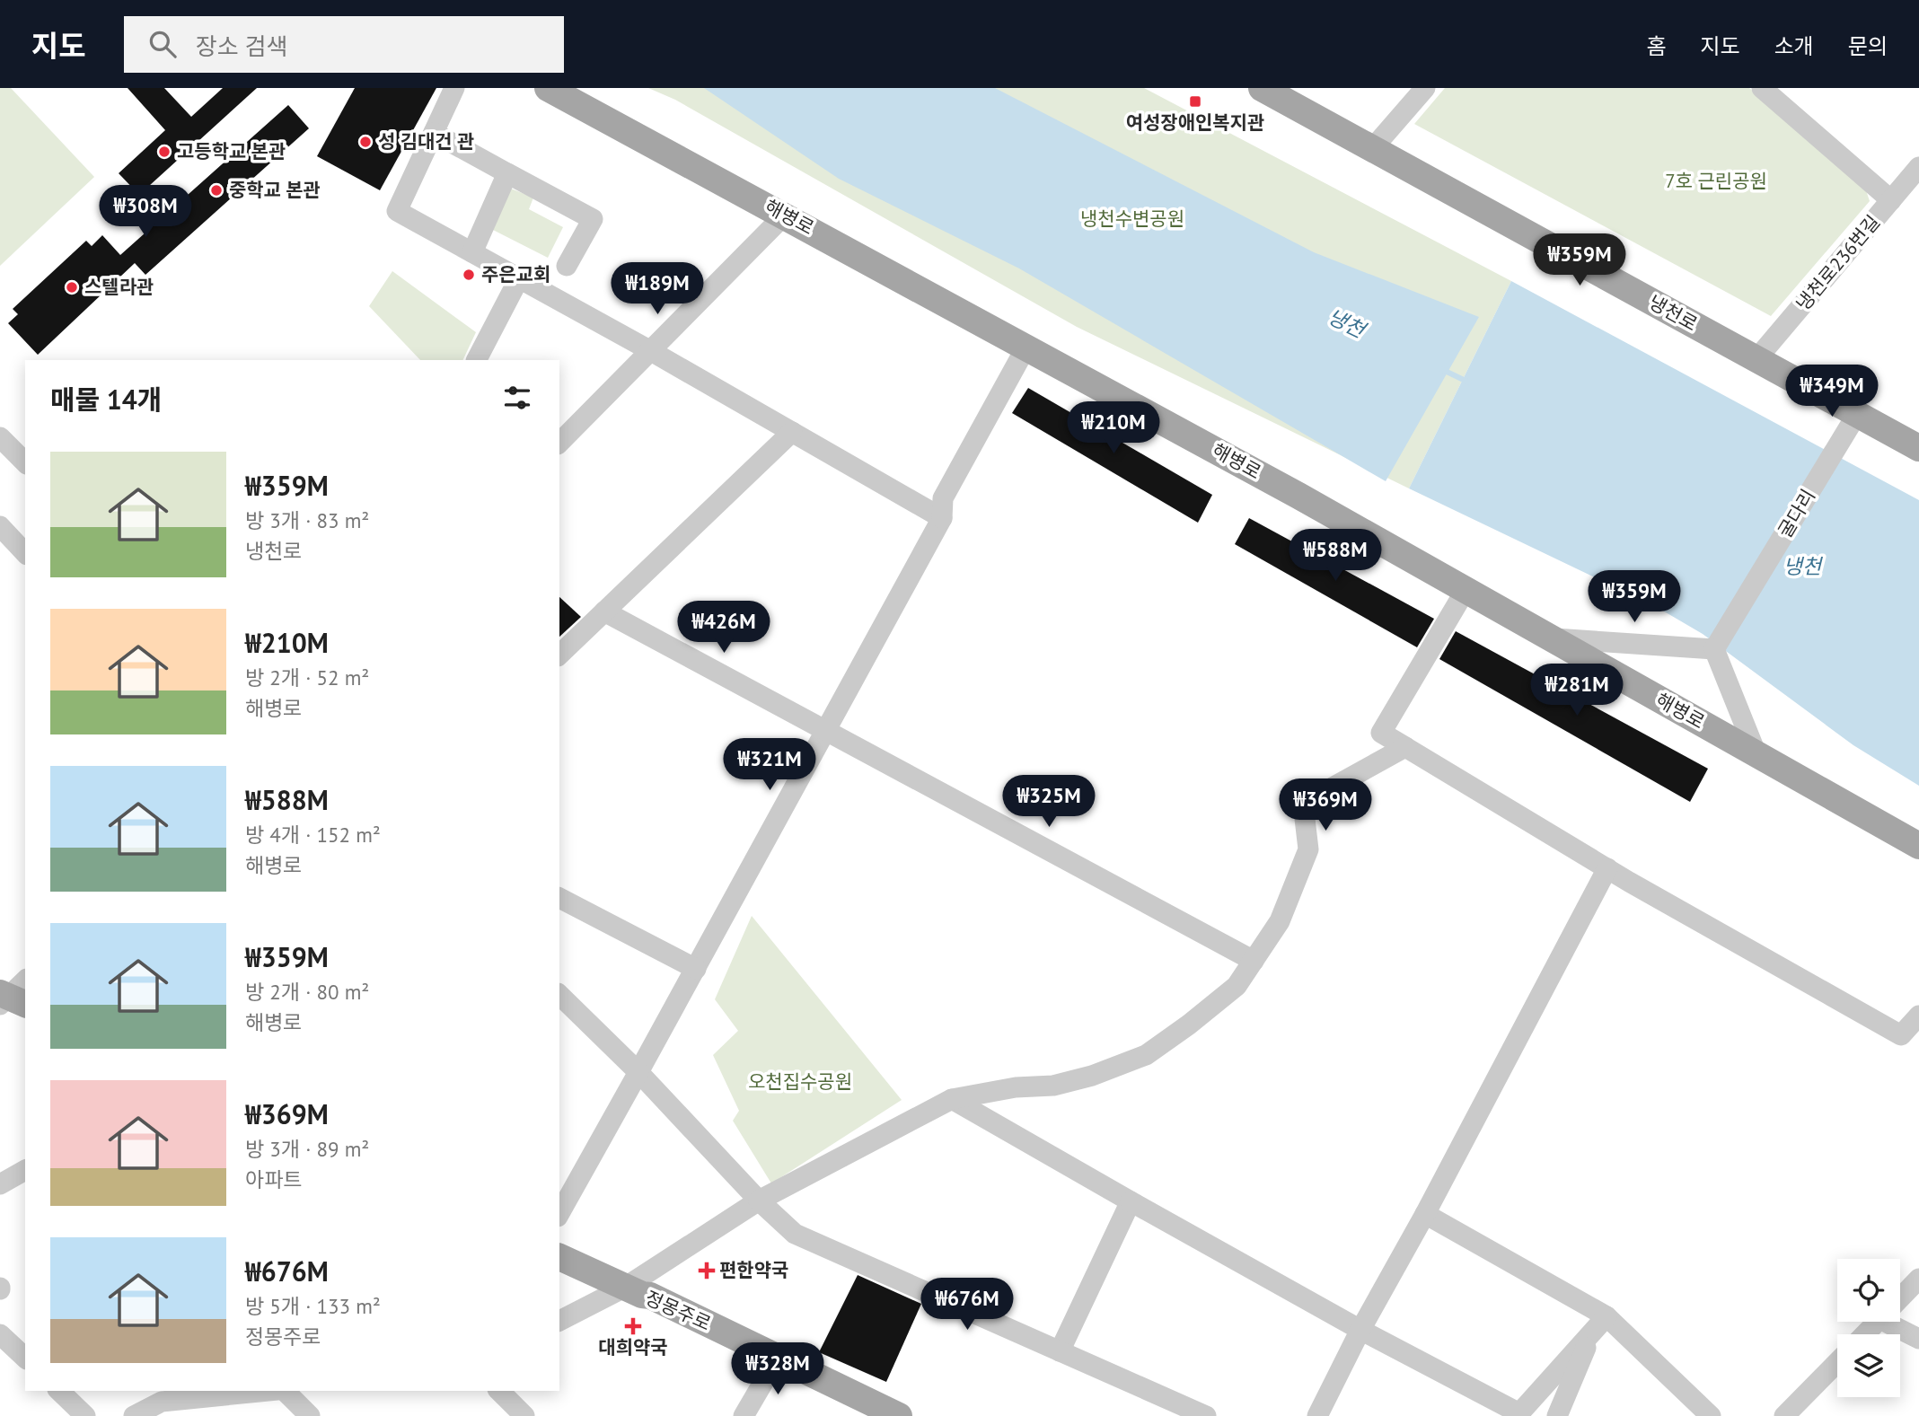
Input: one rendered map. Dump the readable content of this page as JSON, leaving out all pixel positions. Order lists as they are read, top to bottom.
{
  "streets": {
    "main road": ["해병로", "냉천로", "정몽주로"],
    "street": ["냉천로236번길", "굴다리"]
  },
  "crossings": [
    ["냉천로236번길", "냉천로"],
    ["냉천로", "굴다리"]
  ],
  "water": ["냉천"],
  "parks": ["7호 근린공원", "냉천수변공원", "오천집수공원"],
  "places": {
    "transit": ["여성장애인복지관"],
    "other": [
      "성 김대건 관",
      "고등학교 본관",
      "중학교 본관",
      "주은교회",
      "스텔라관"
    ],
    "health": ["편한약국", "대희약국"]
  },
  "page": {
    "header": "지도",
    "search": "장소 검색",
    "nav": [
      "홈",
      "지도",
      "소개",
      "문의"
    ],
    "price": [
      "₩308M",
      "₩359M",
      "₩189M",
      "₩349M",
      "₩210M",
      "₩588M",
      "₩359M",
      "₩426M",
      "₩281M",
      "₩321M",
      "₩325M",
      "₩369M",
      "₩676M",
      "₩328M"
    ],
    "heading": "매물 14개",
    "list": [
      {
        "name": "₩359M",
        "note": "방 3개 · 83 m² · 냉천로"
      },
      {
        "name": "₩210M",
        "note": "방 2개 · 52 m² · 해병로"
      },
      {
        "name": "₩588M",
        "note": "방 4개 · 152 m² · 해병로"
      },
      {
        "name": "₩359M",
        "note": "방 2개 · 80 m² · 해병로"
      },
      {
        "name": "₩369M",
        "note": "방 3개 · 89 m² · 아파트"
      },
      {
        "name": "₩676M",
        "note": "방 5개 · 133 m² · 정몽주로"
      }
    ]
  }
}
